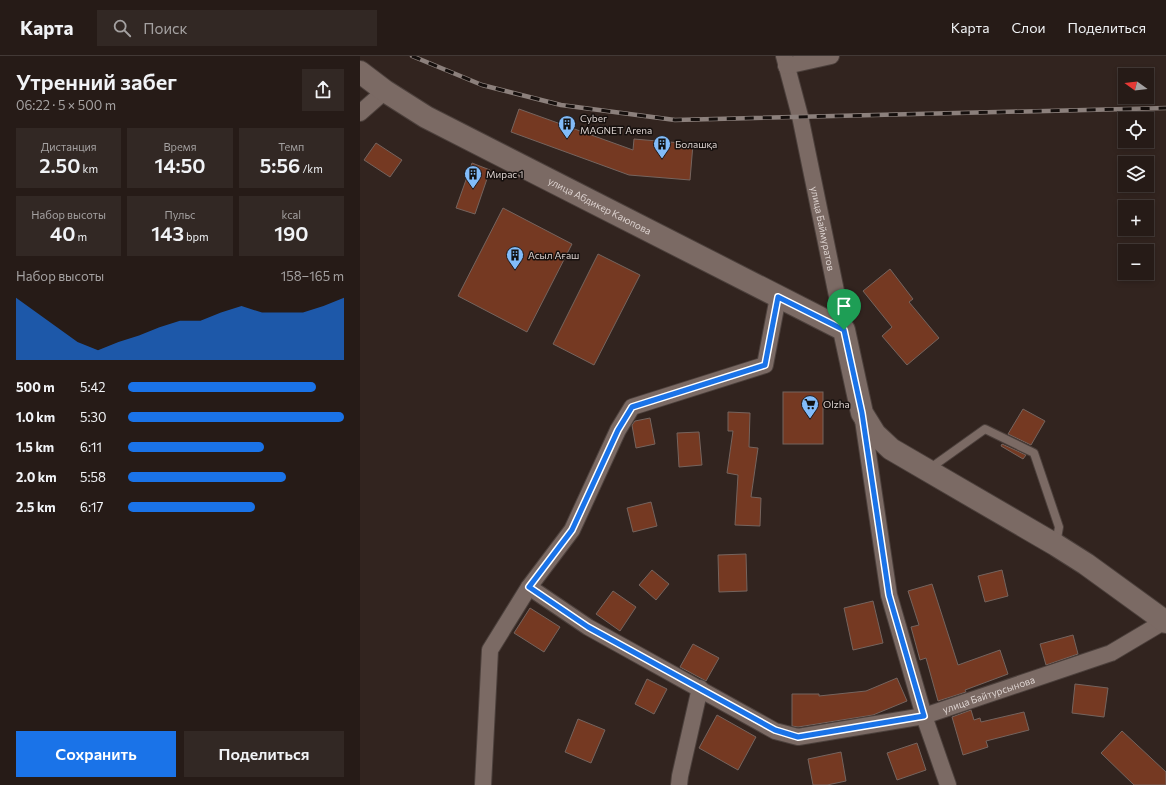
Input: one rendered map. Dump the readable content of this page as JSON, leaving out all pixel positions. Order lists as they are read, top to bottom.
{
  "streets": {
    "street": ["улица Абдикер Каюпова", "улица Баймуратов", "улица Байтурсынова"]
  },
  "crossings": [
    ["улица Абдикер Каюпова", "улица Баймуратов"],
    ["улица Баймуратов", "улица Байтурсынова"]
  ],
  "places": {
    "building": [
      "Cyber MAGNET Arena",
      "Болашқа",
      "Мирас 1",
      "Асыл Ағаш"
    ],
    "supermarket": ["Olzha"]
  },
  "north": "left",
  "page": {
    "header": "Карта",
    "search": "Поиск",
    "nav": ["Карта", "Слои", "Поделиться"],
    "heading": ["Утренний забег", "06:22 · 5 × 500 m"],
    "map_buttons": ["+", "−"],
    "stats": [
      ["Дистанция", "2.50 km"],
      ["Время", "14:50"],
      ["Темп", "5:56 /km"],
      ["Набор высоты", "40 m"],
      ["Пульс", "143 bpm"],
      ["kcal", "190"]
    ],
    "chart": ["Набор высоты", "158–165 m"],
    "list": [
      {
        "name": "500 m",
        "note": "5:42"
      },
      {
        "name": "1.0 km",
        "note": "5:30"
      },
      {
        "name": "1.5 km",
        "note": "6:11"
      },
      {
        "name": "2.0 km",
        "note": "5:58"
      },
      {
        "name": "2.5 km",
        "note": "6:17"
      }
    ],
    "buttons": ["Сохранить", "Поделиться"]
  }
}
